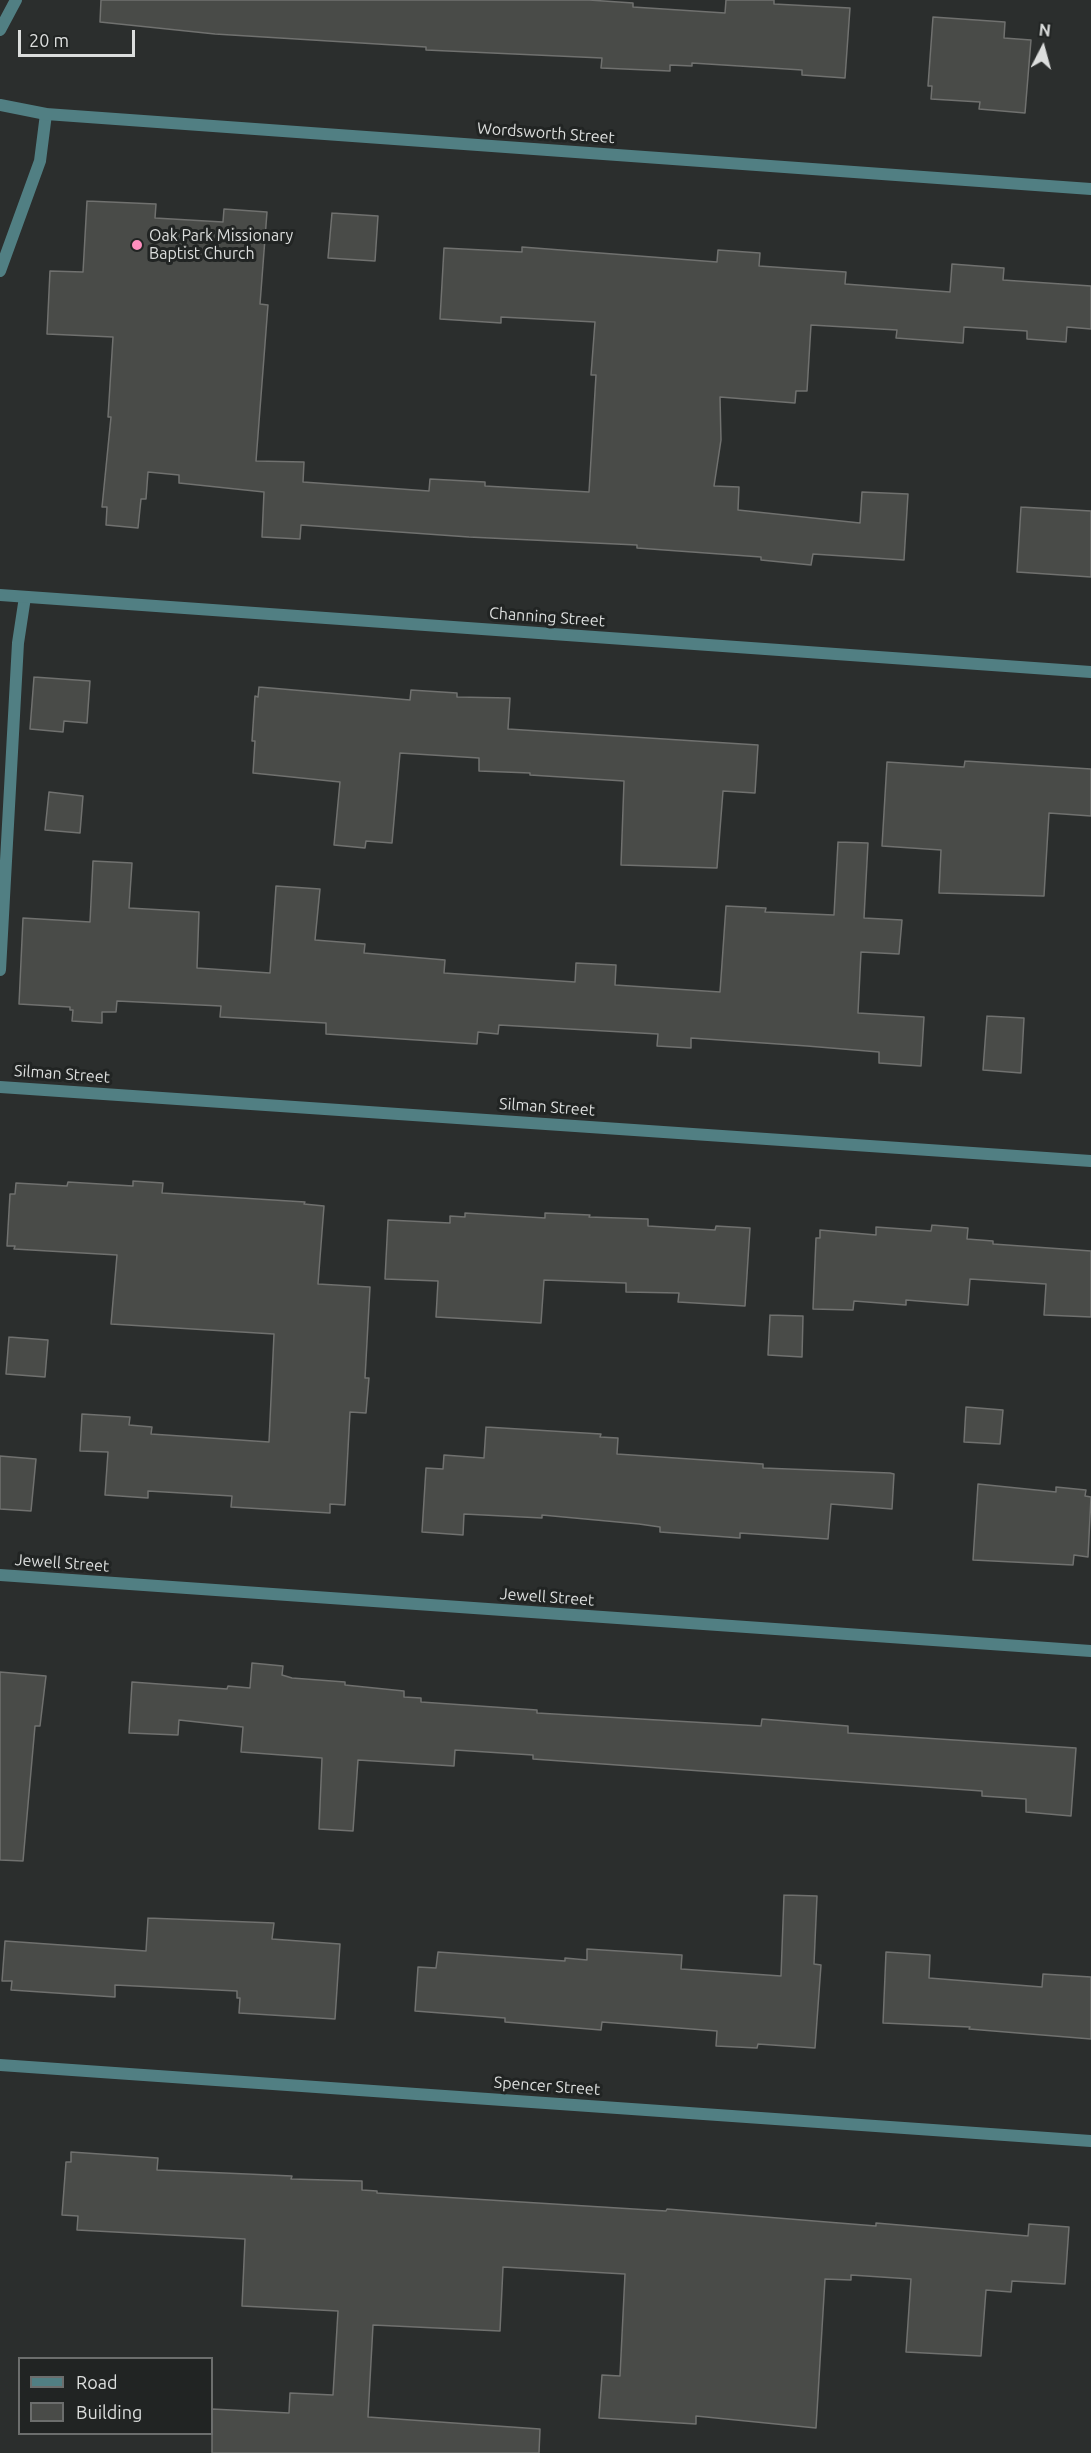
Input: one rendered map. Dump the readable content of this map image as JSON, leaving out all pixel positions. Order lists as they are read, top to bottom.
{
  "streets": {
    "street": [
      "Wordsworth Street",
      "Channing Street",
      "Silman Street",
      "Jewell Street",
      "Spencer Street"
    ]
  },
  "places": ["Oak Park Missionary Baptist Church"],
  "legend": ["Road", "Building"],
  "scale_bar": "20 m",
  "north": "top"
}
